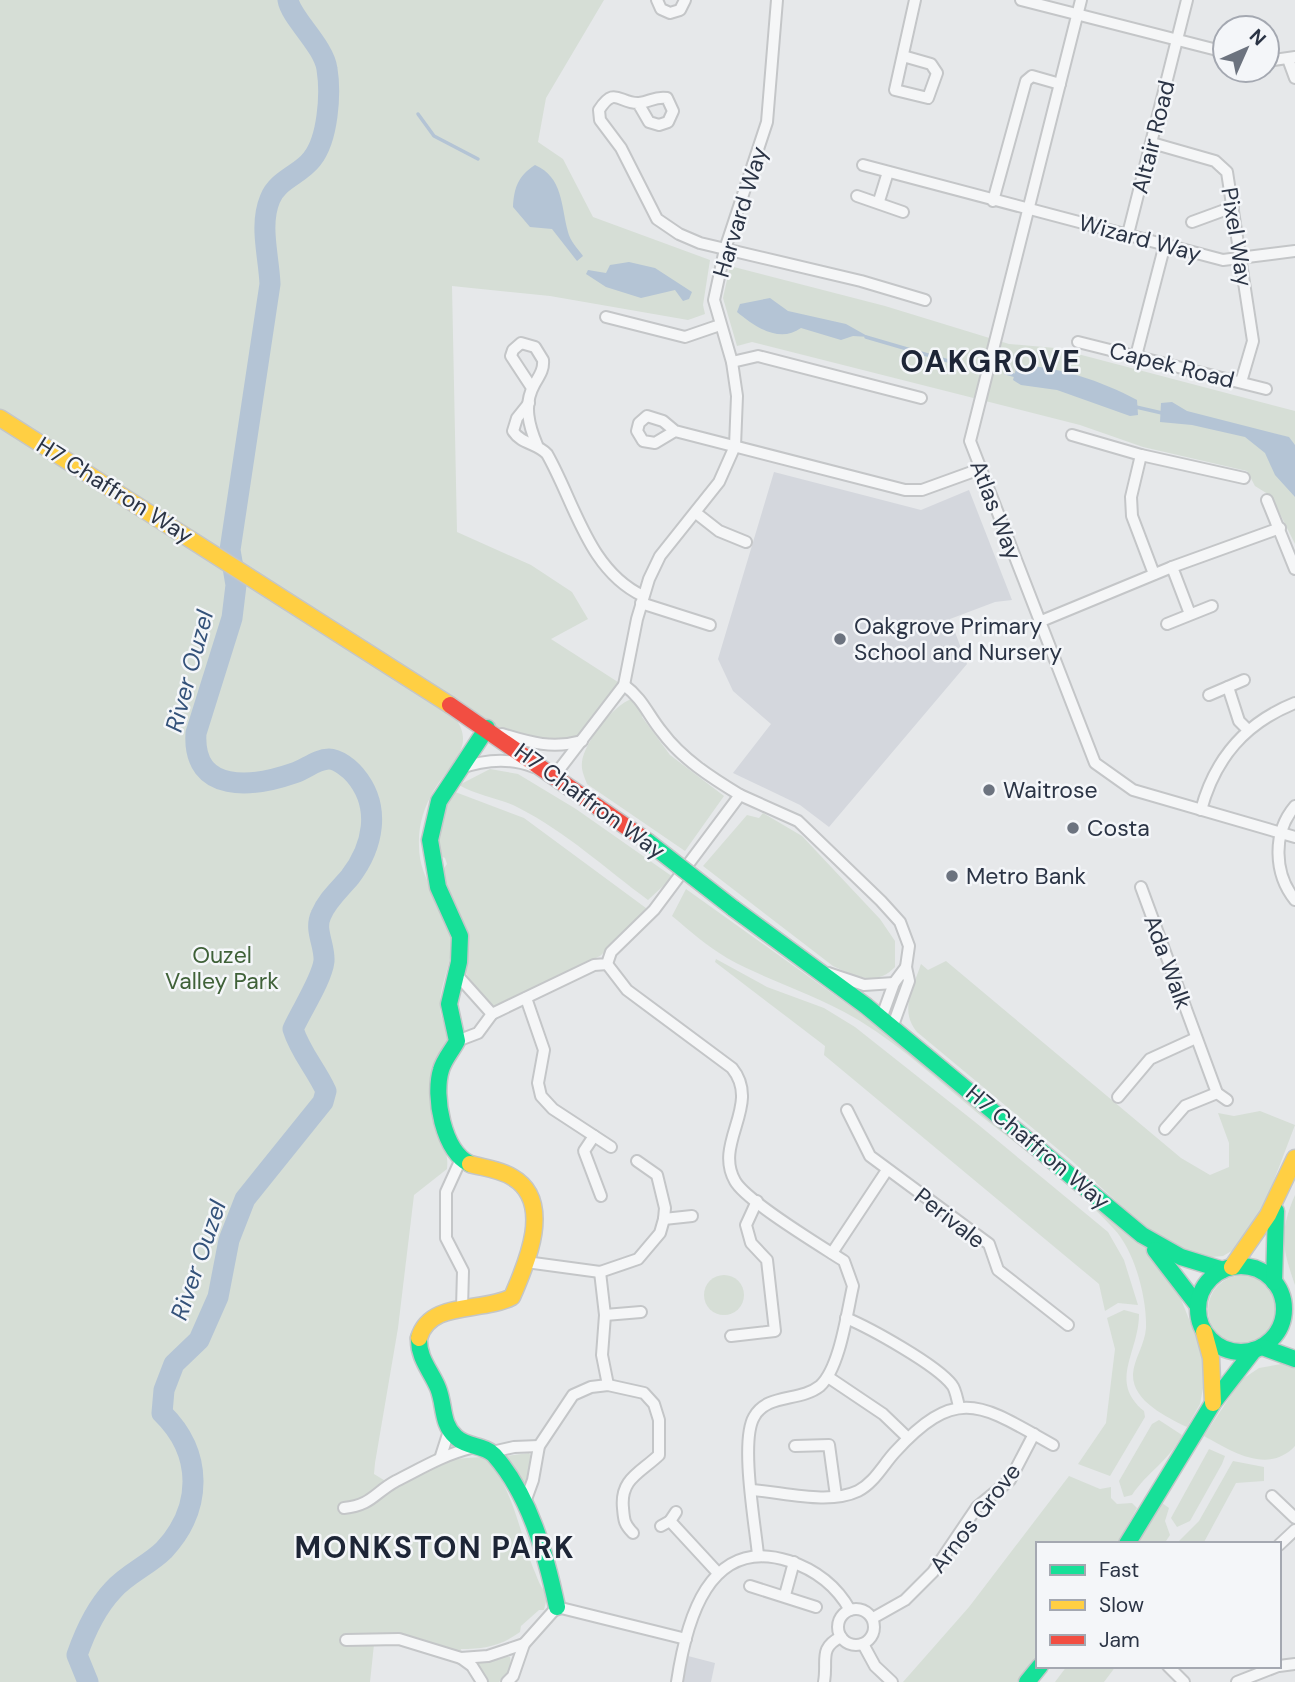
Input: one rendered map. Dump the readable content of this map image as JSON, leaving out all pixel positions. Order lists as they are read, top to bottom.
{
  "streets": {
    "street": [
      "Altair Road",
      "Harvard Way",
      "Pixel Way",
      "Wizard Way",
      "Capek Road",
      "H7 Chaffron Way",
      "Atlas Way",
      "Ada Walk",
      "Perivale",
      "Arnos Grove"
    ]
  },
  "crossings": [
    ["Altair Road", "Pixel Way"],
    ["Altair Road", "Wizard Way"],
    ["Pixel Way", "Wizard Way"],
    ["Pixel Way", "Capek Road"],
    ["Wizard Way", "Atlas Way"]
  ],
  "districts": ["OAKGROVE", "MONKSTON PARK"],
  "water": ["River Ouzel"],
  "parks": ["Ouzel Valley Park"],
  "places": [
    "Oakgrove Primary School and Nursery",
    "Waitrose",
    "Costa",
    "Metro Bank"
  ],
  "legend": ["Fast", "Slow", "Jam"],
  "north": "top right"
}
